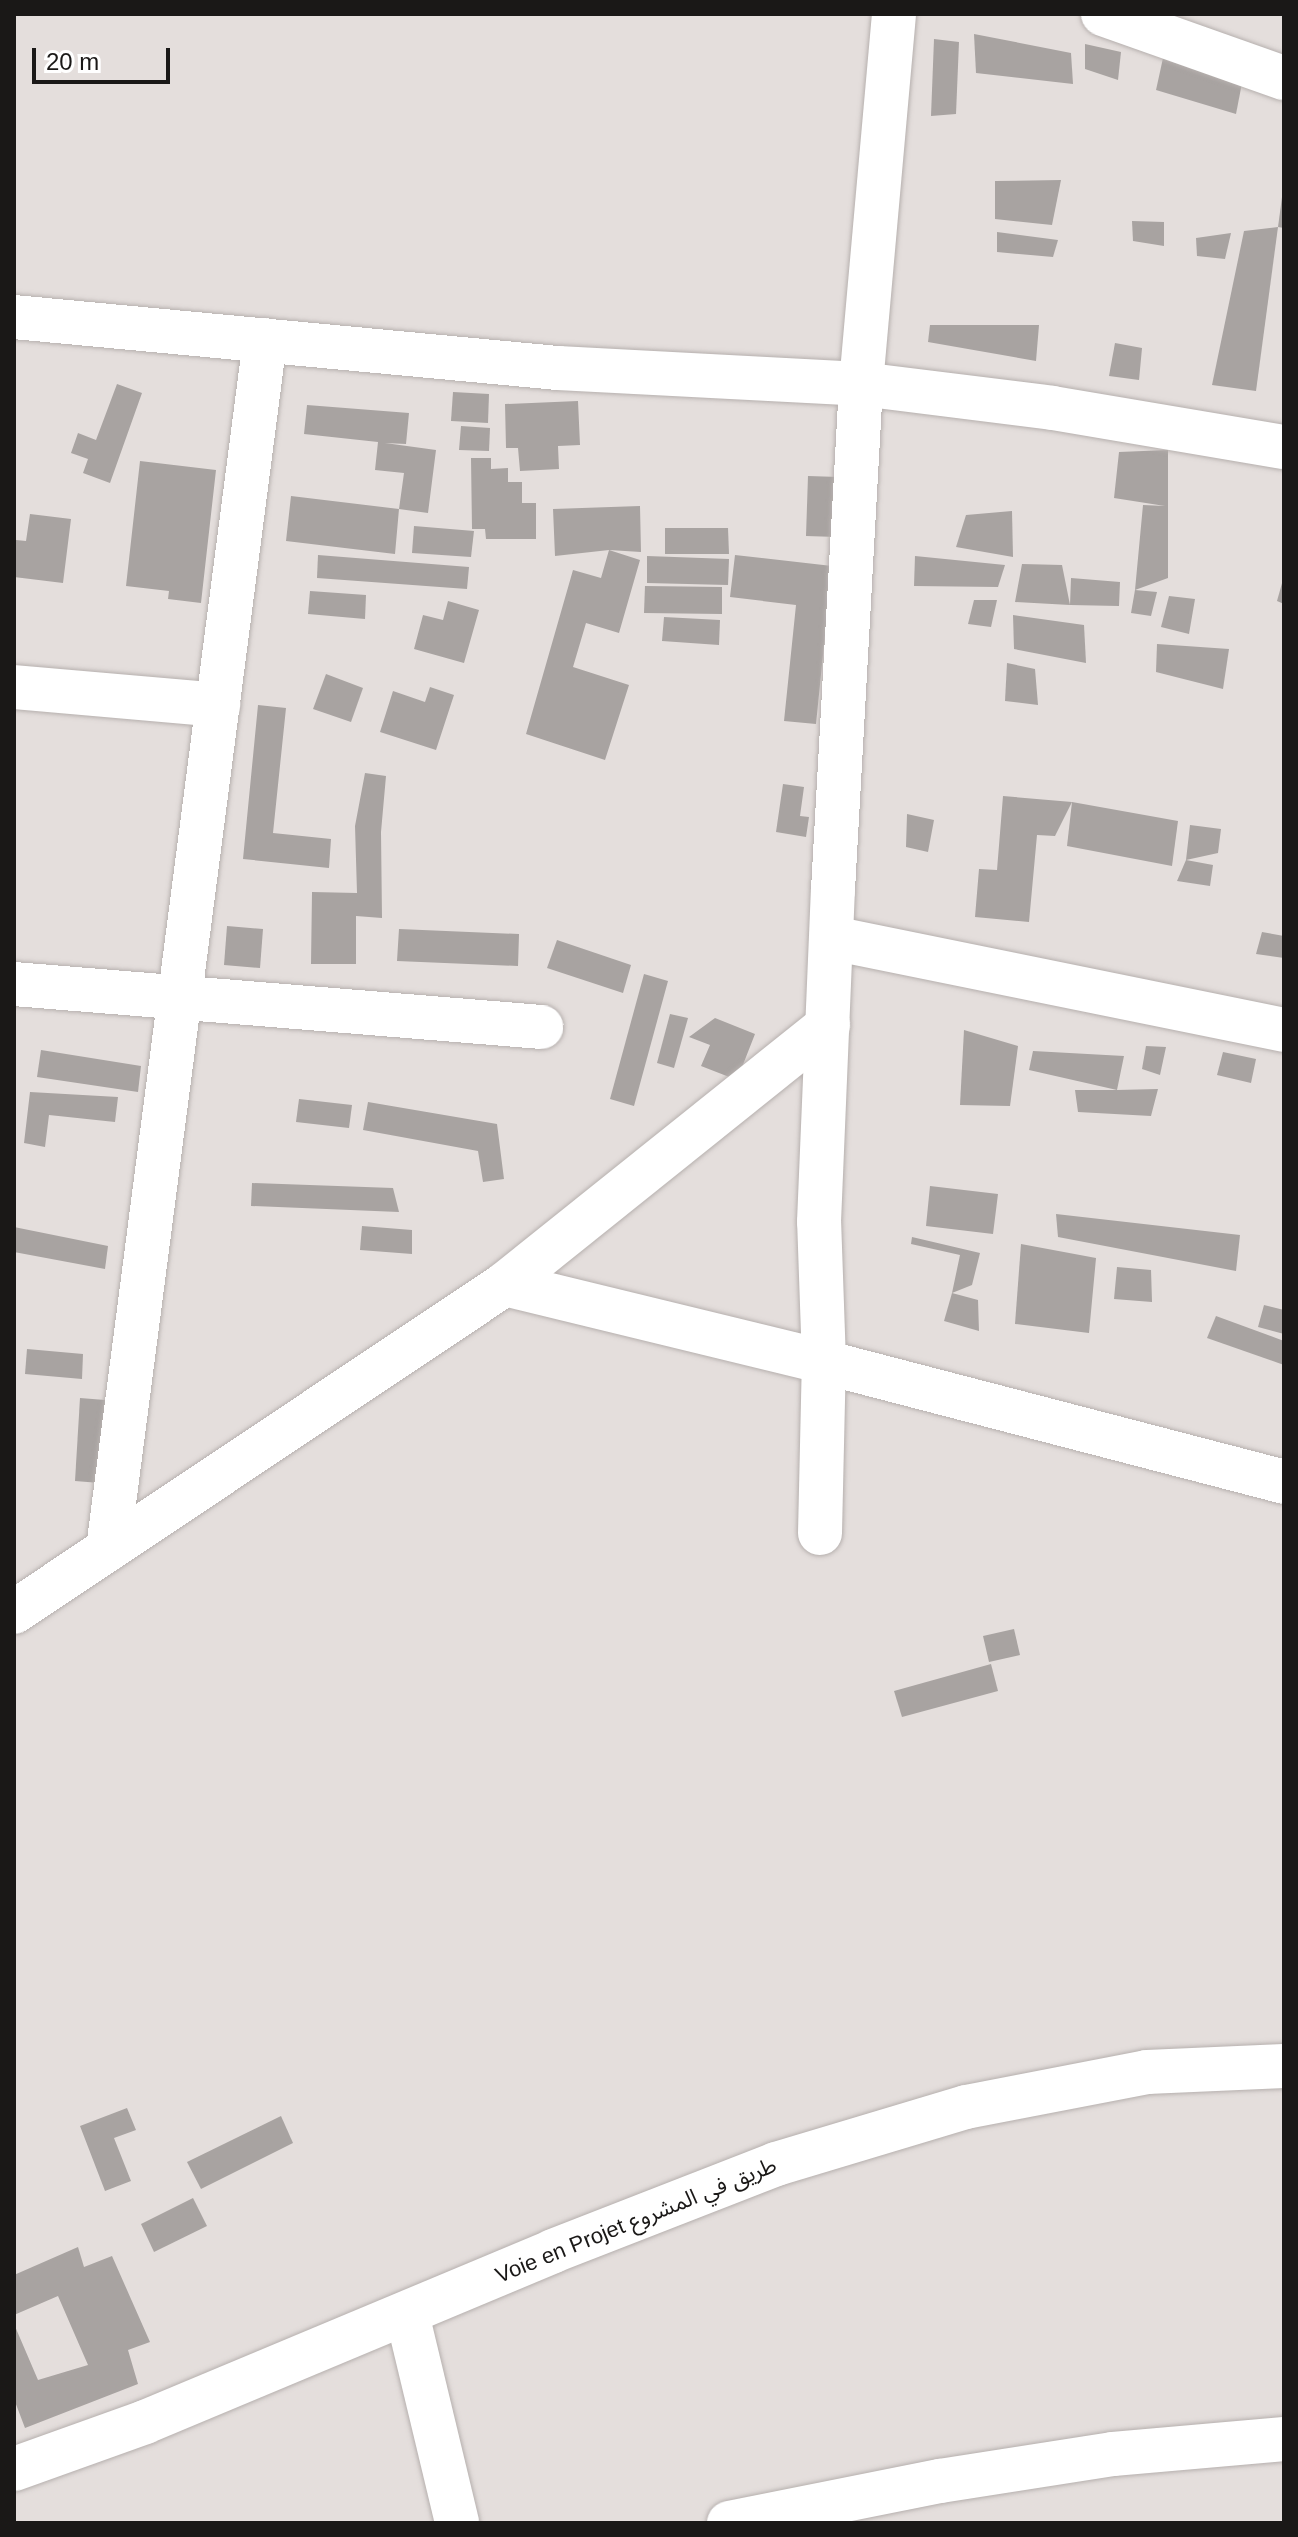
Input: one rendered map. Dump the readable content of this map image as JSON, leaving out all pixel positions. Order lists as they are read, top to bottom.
{
  "streets": {
    "street": ["Voie en Projet طريق في المشروع"]
  },
  "scale_bar": "20 m"
}
